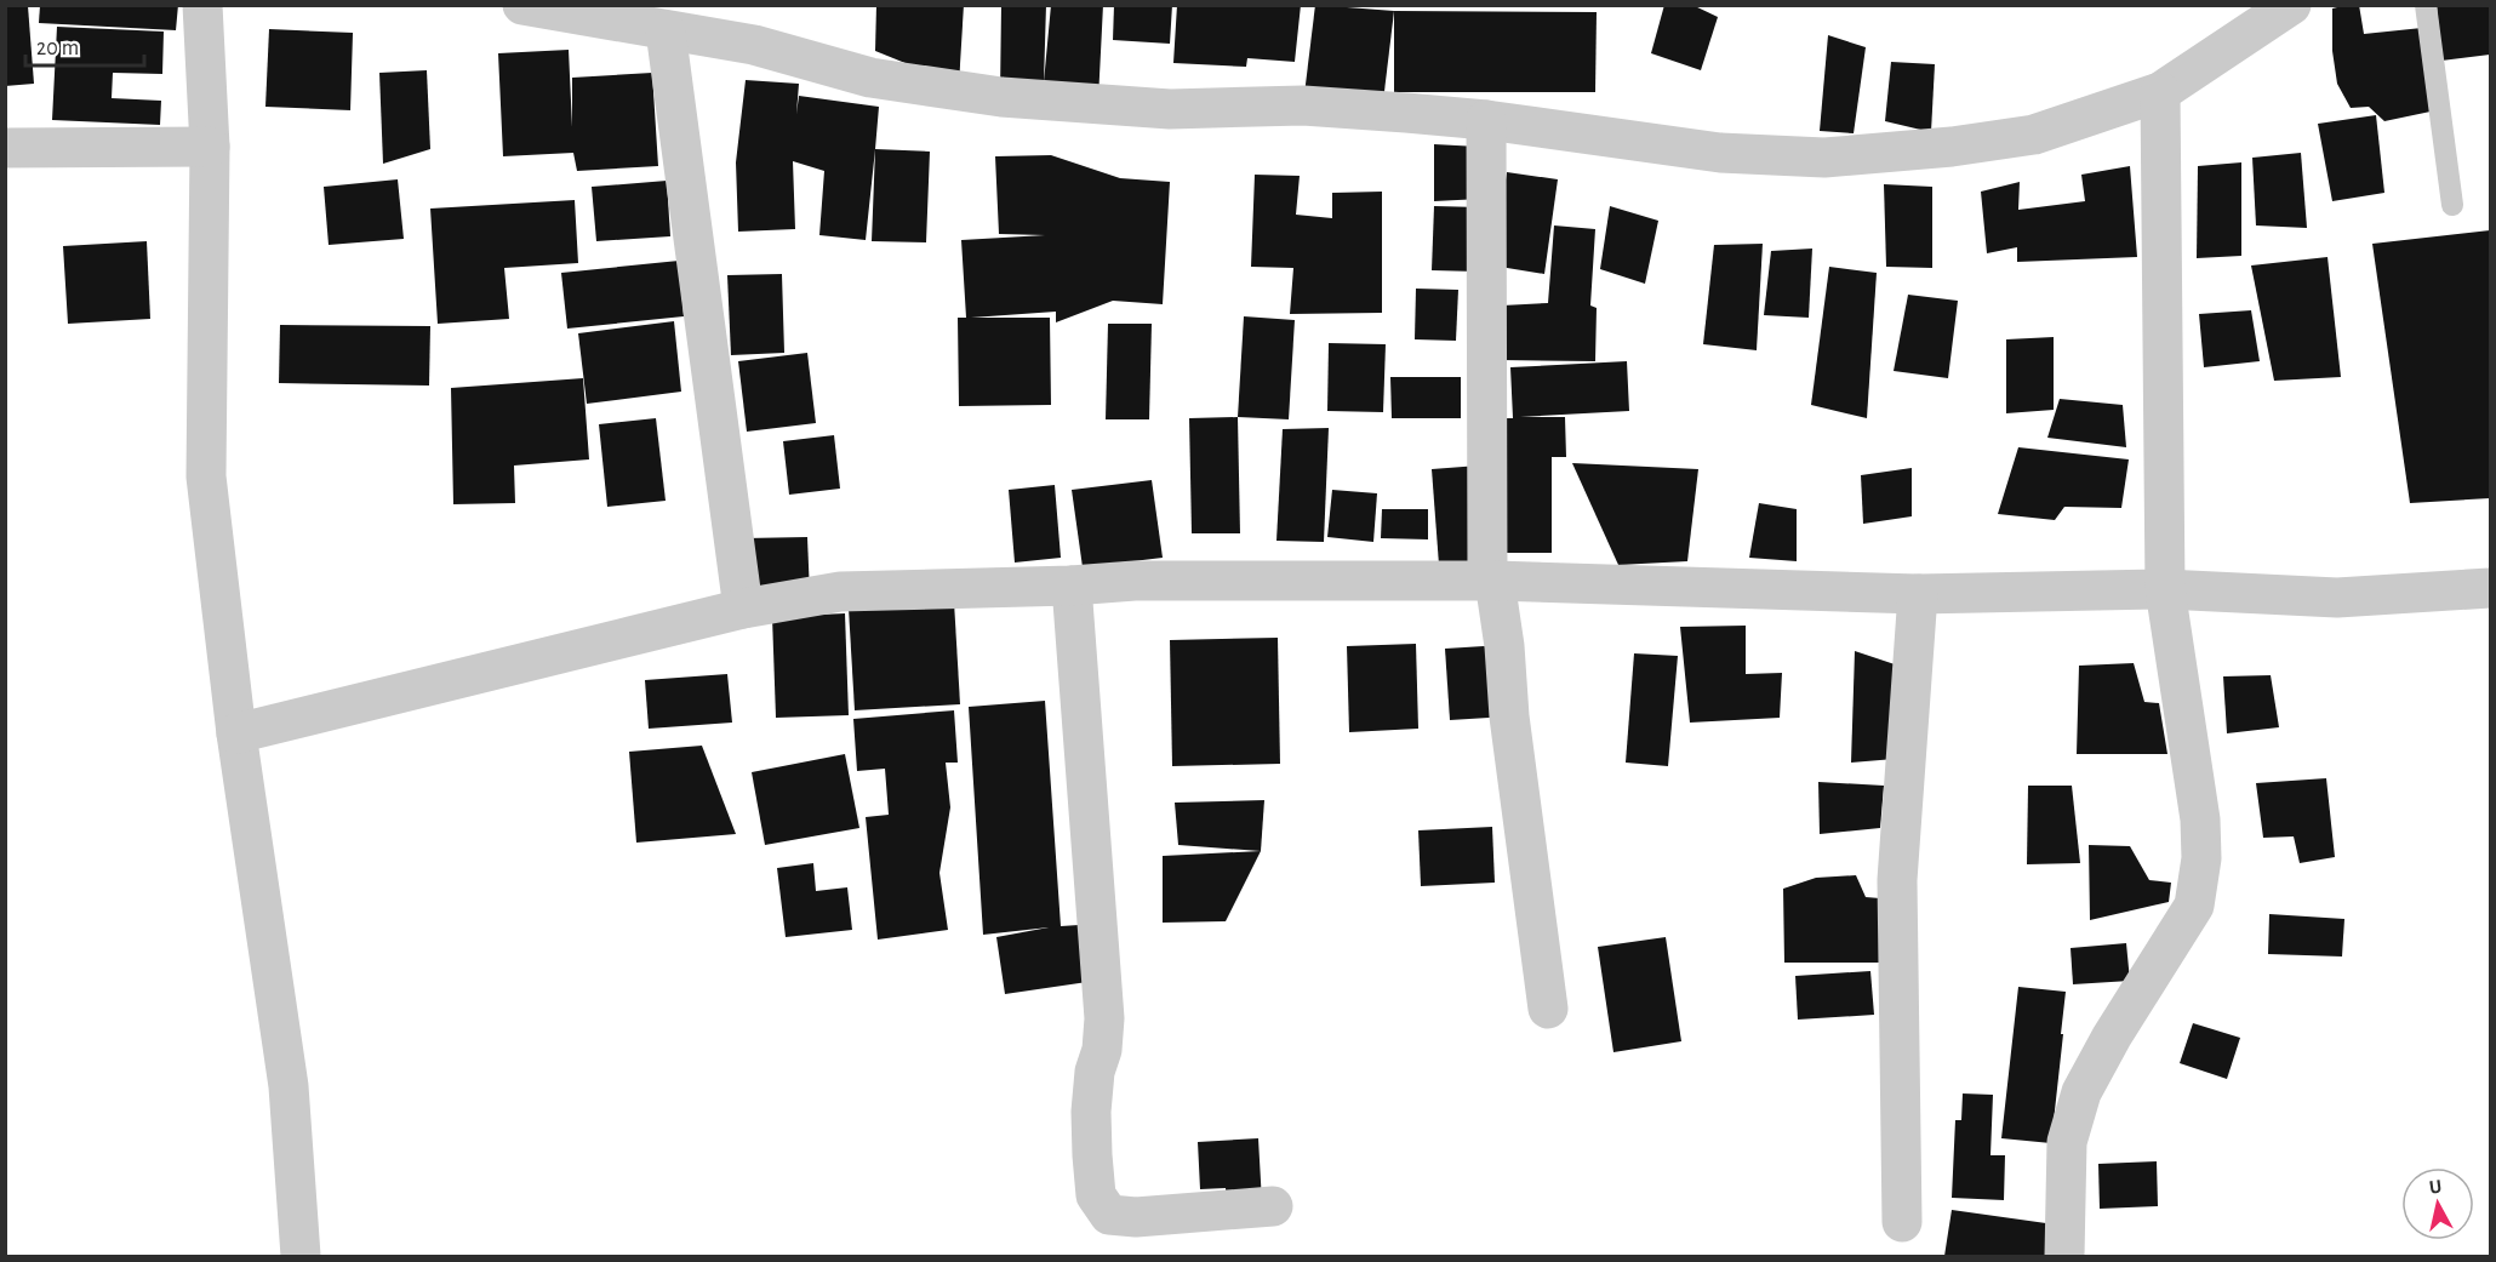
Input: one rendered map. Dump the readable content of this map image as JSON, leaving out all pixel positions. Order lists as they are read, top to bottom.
{
  "scale_bar": "20 m",
  "north": "top"
}
